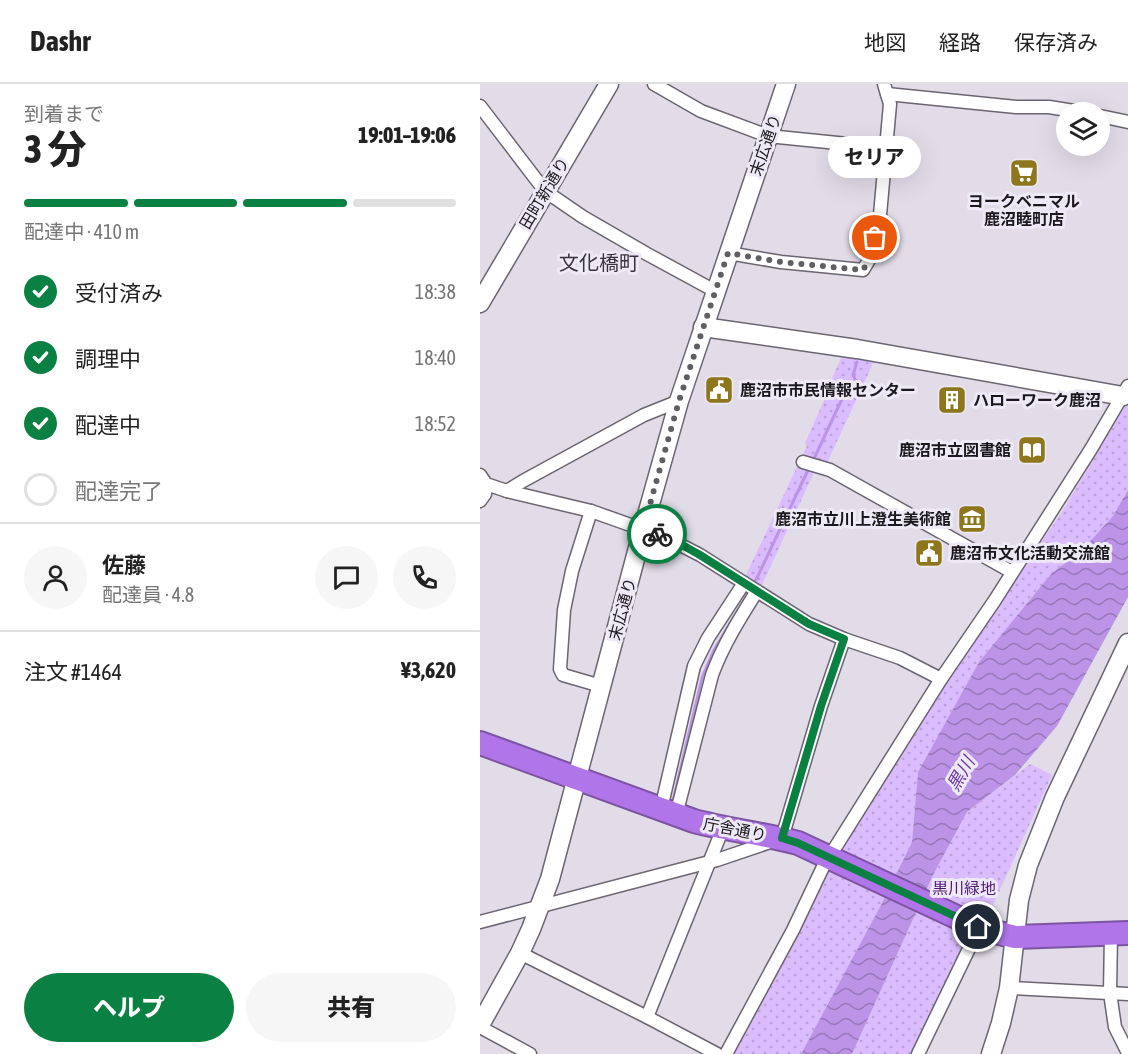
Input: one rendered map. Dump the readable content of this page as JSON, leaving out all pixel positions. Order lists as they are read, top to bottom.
{
  "streets": {
    "highway": ["庁舎通り"],
    "street": ["末広通り", "田町新通り"]
  },
  "crossings": [
    ["末広通り", "庁舎通り"]
  ],
  "districts": ["文化橋町"],
  "water": ["黒川"],
  "parks": ["黒川緑地"],
  "places": {
    "supermarket": ["ヨークベニマル 鹿沼睦町店"],
    "other": ["セリア"],
    "public building": ["鹿沼市市民情報センター", "鹿沼市文化活動交流館"],
    "building": ["ハローワーク鹿沼"],
    "library": ["鹿沼市立図書館"],
    "museum": ["鹿沼市立川上澄生美術館"]
  },
  "page": {
    "header": "Dashr",
    "nav": ["地図", "経路", "保存済み"],
    "heading": ["3 分", "到着まで", "19:01–19:06"],
    "panel": [
      "佐藤",
      "配達員 · 4.8",
      "注文 #1464",
      "¥3,620"
    ],
    "bubble": "セリア",
    "bar": "配達中 · 410 m",
    "list": [
      ["受付済み", "18:38"],
      ["調理中", "18:40"],
      ["配達中", "18:52"],
      "配達完了"
    ],
    "buttons": ["ヘルプ", "共有"]
  }
}
